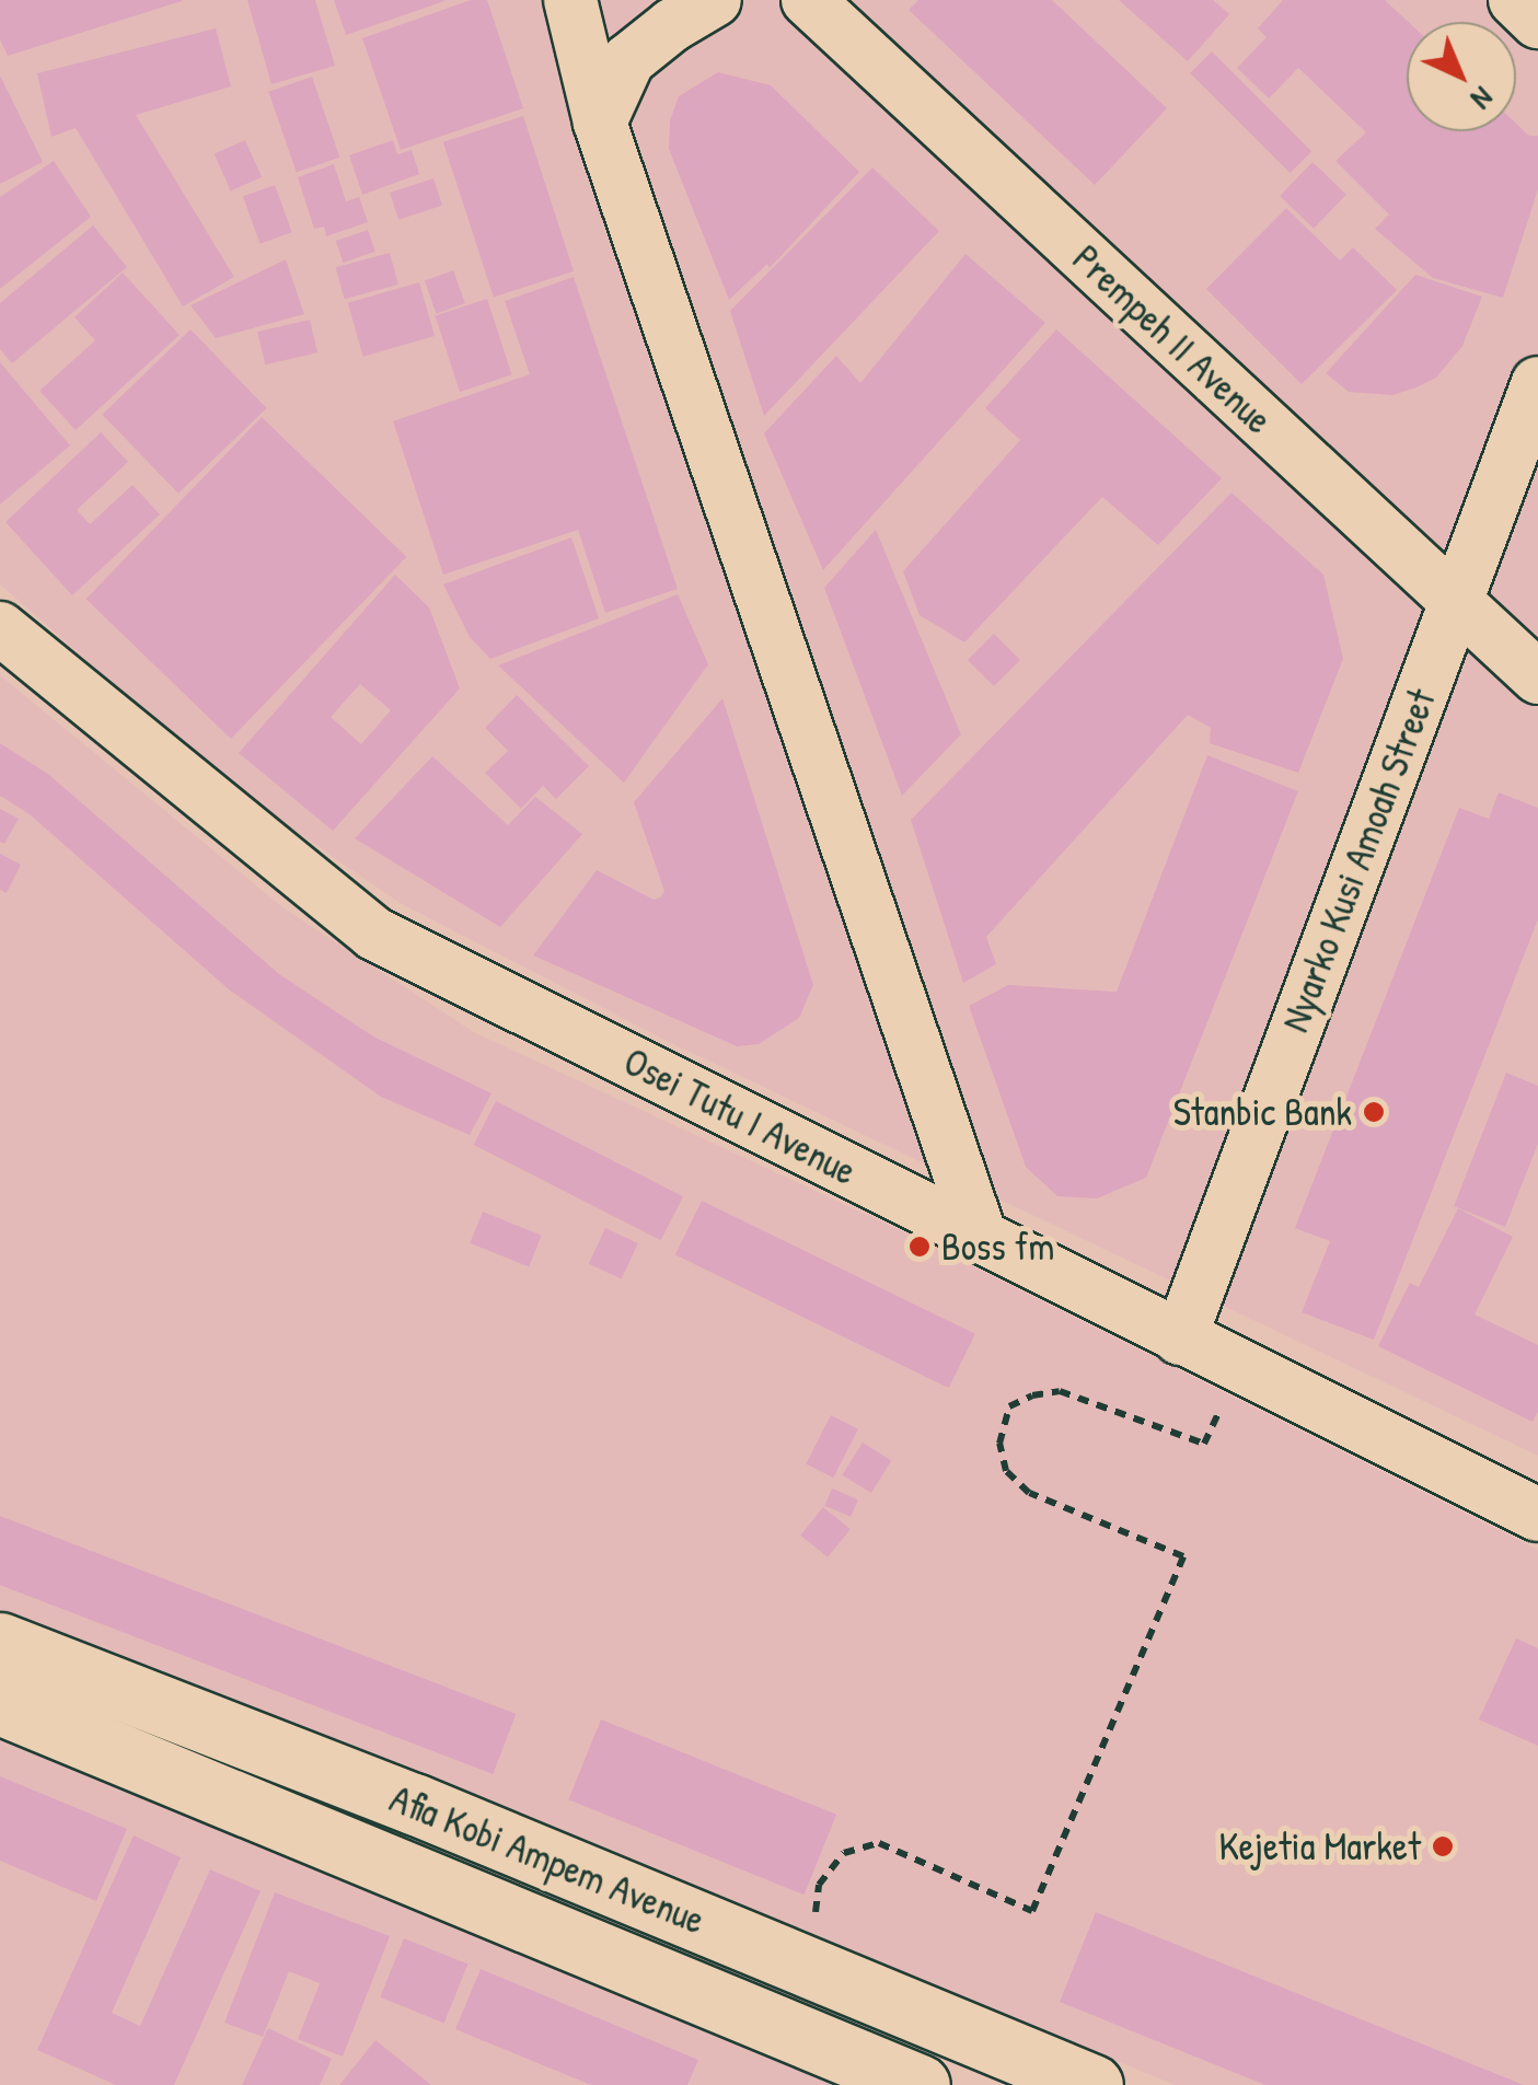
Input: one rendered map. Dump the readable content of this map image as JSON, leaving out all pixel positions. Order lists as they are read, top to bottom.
{
  "streets": {
    "main road": ["Afia Kobi Ampem Avenue"],
    "street": ["Prempeh II Avenue", "Nyarko Kusi Amoah Street", "Osei Tutu I Avenue"]
  },
  "crossings": [
    ["Prempeh II Avenue", "Nyarko Kusi Amoah Street"],
    ["Nyarko Kusi Amoah Street", "Osei Tutu I Avenue"]
  ],
  "places": ["Stanbic Bank", "Boss fm", "Kejetia Market"],
  "north": "bottom right"
}
